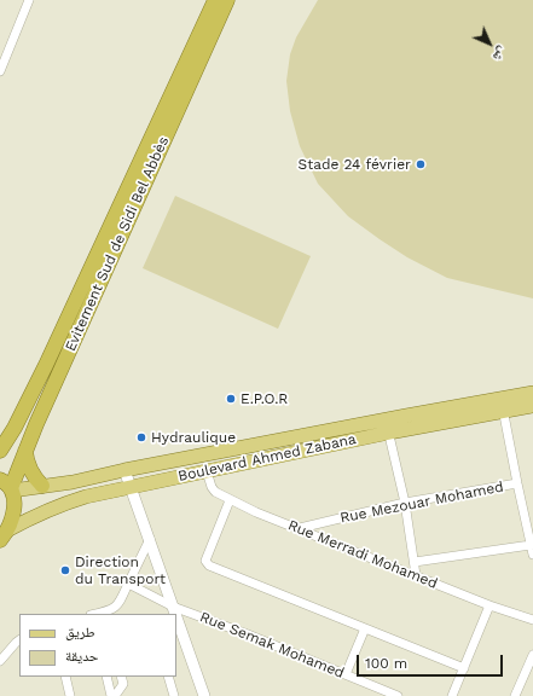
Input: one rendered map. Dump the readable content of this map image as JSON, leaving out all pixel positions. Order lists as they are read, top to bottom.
{
  "streets": {
    "highway": ["Evitement Sud de Sidi Bel Abbès"],
    "main road": ["Boulevard Ahmed Zabana"],
    "street": ["Rue Mezouar Mohamed", "Rue Merradi Mohamed", "Rue Semak Mohamed"]
  },
  "crossings": [
    ["Evitement Sud de Sidi Bel Abbès", "Boulevard Ahmed Zabana"],
    ["Boulevard Ahmed Zabana", "Rue Merradi Mohamed"],
    ["Rue Mezouar Mohamed", "Rue Merradi Mohamed"]
  ],
  "places": [
    "Stade 24 février",
    "E.P.O.R",
    "Hydraulique",
    "Direction du Transport"
  ],
  "legend": ["طريق", "حديقة"],
  "scale_bar": "100 m",
  "north": "bottom right"
}
